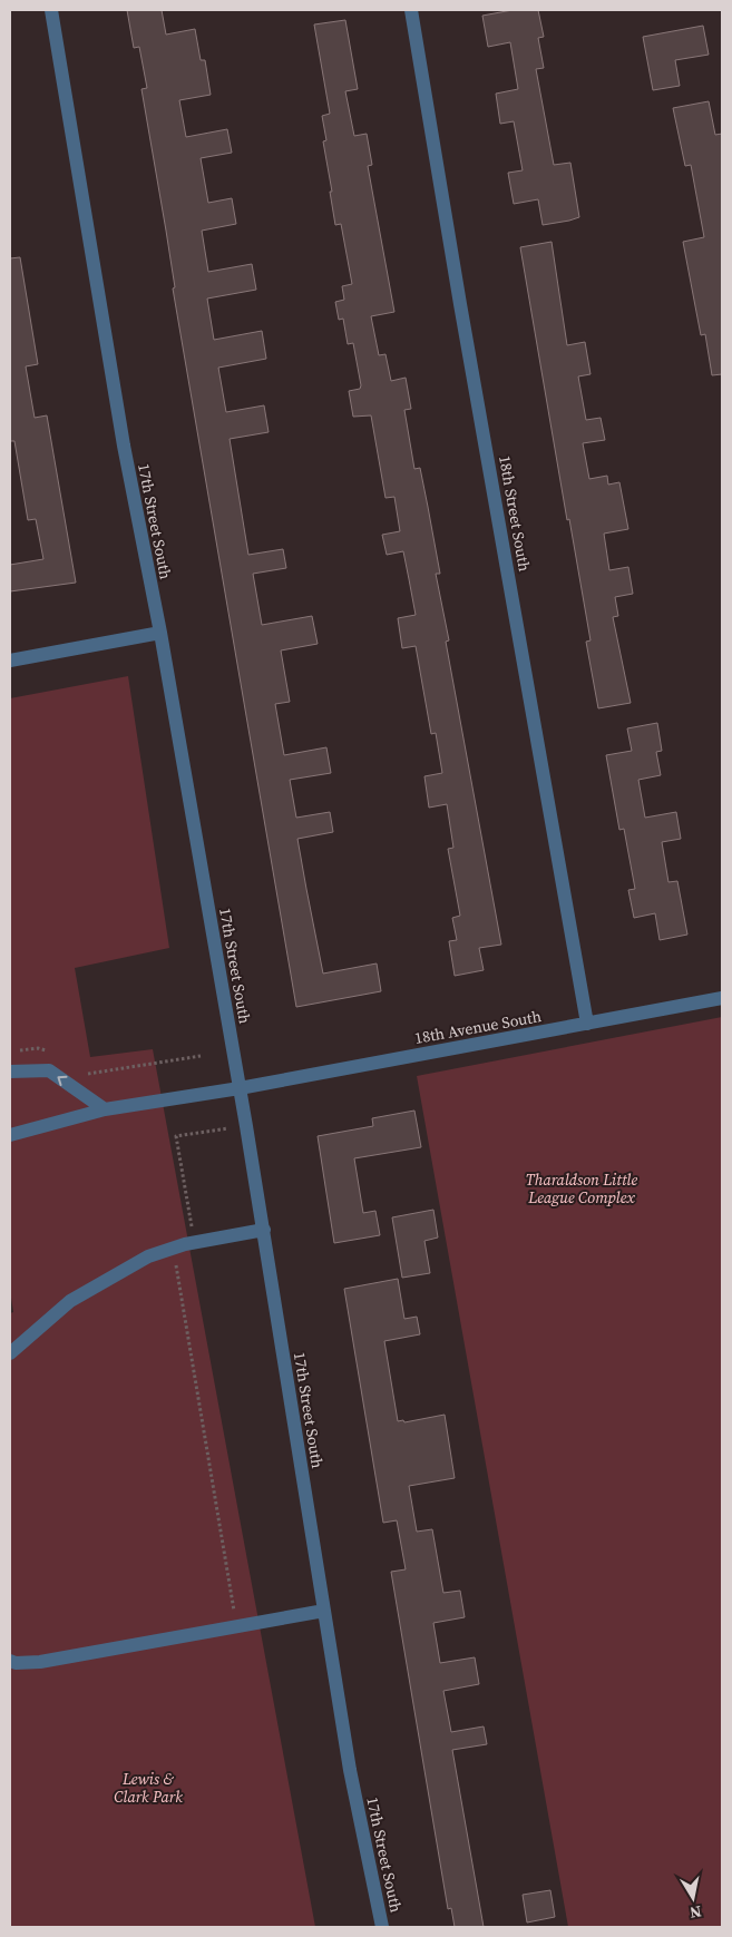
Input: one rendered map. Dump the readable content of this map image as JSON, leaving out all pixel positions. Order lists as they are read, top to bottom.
{
  "streets": {
    "street": ["18th Street South", "17th Street South", "18th Avenue South"]
  },
  "crossings": [
    ["18th Street South", "18th Avenue South"],
    ["17th Street South", "18th Avenue South"]
  ],
  "parks": ["Tharaldson Little League Complex", "Lewis & Clark Park"],
  "north": "bottom"
}
